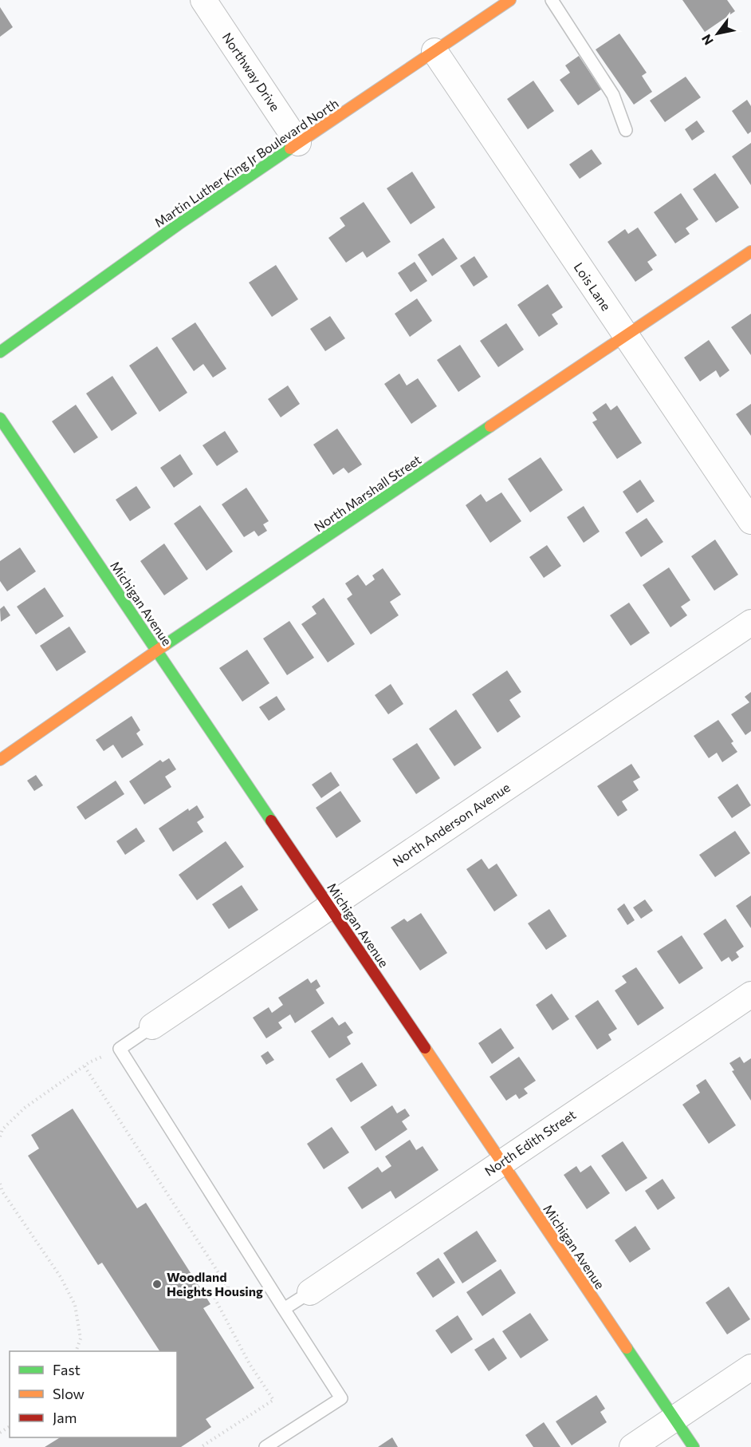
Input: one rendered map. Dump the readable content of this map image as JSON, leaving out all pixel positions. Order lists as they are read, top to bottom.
{
  "streets": {
    "street": [
      "Northway Drive",
      "Martin Luther King Jr Boulevard North",
      "Lois Lane",
      "North Marshall Street",
      "Michigan Avenue",
      "North Anderson Avenue",
      "North Edith Street"
    ]
  },
  "crossings": [
    ["Northway Drive", "Martin Luther King Jr Boulevard North"],
    ["Martin Luther King Jr Boulevard North", "Lois Lane"],
    ["Lois Lane", "North Marshall Street"],
    ["North Marshall Street", "Michigan Avenue"],
    ["Michigan Avenue", "North Anderson Avenue"],
    ["Michigan Avenue", "North Edith Street"]
  ],
  "places": ["Woodland Heights Housing"],
  "legend": ["Fast", "Slow", "Jam"],
  "north": "bottom left"
}
